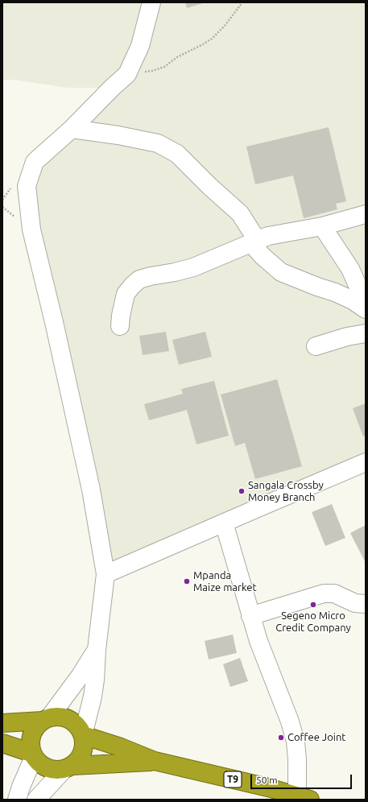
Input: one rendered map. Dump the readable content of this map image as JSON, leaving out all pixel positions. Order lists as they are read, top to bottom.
{
  "streets": {
    "highway": ["T9"]
  },
  "places": [
    "Sangala Crossby Money Branch",
    "Mpanda Maize market",
    "Segeno Micro Credit Company",
    "Coffee Joint"
  ],
  "scale_bar": "50 m"
}
